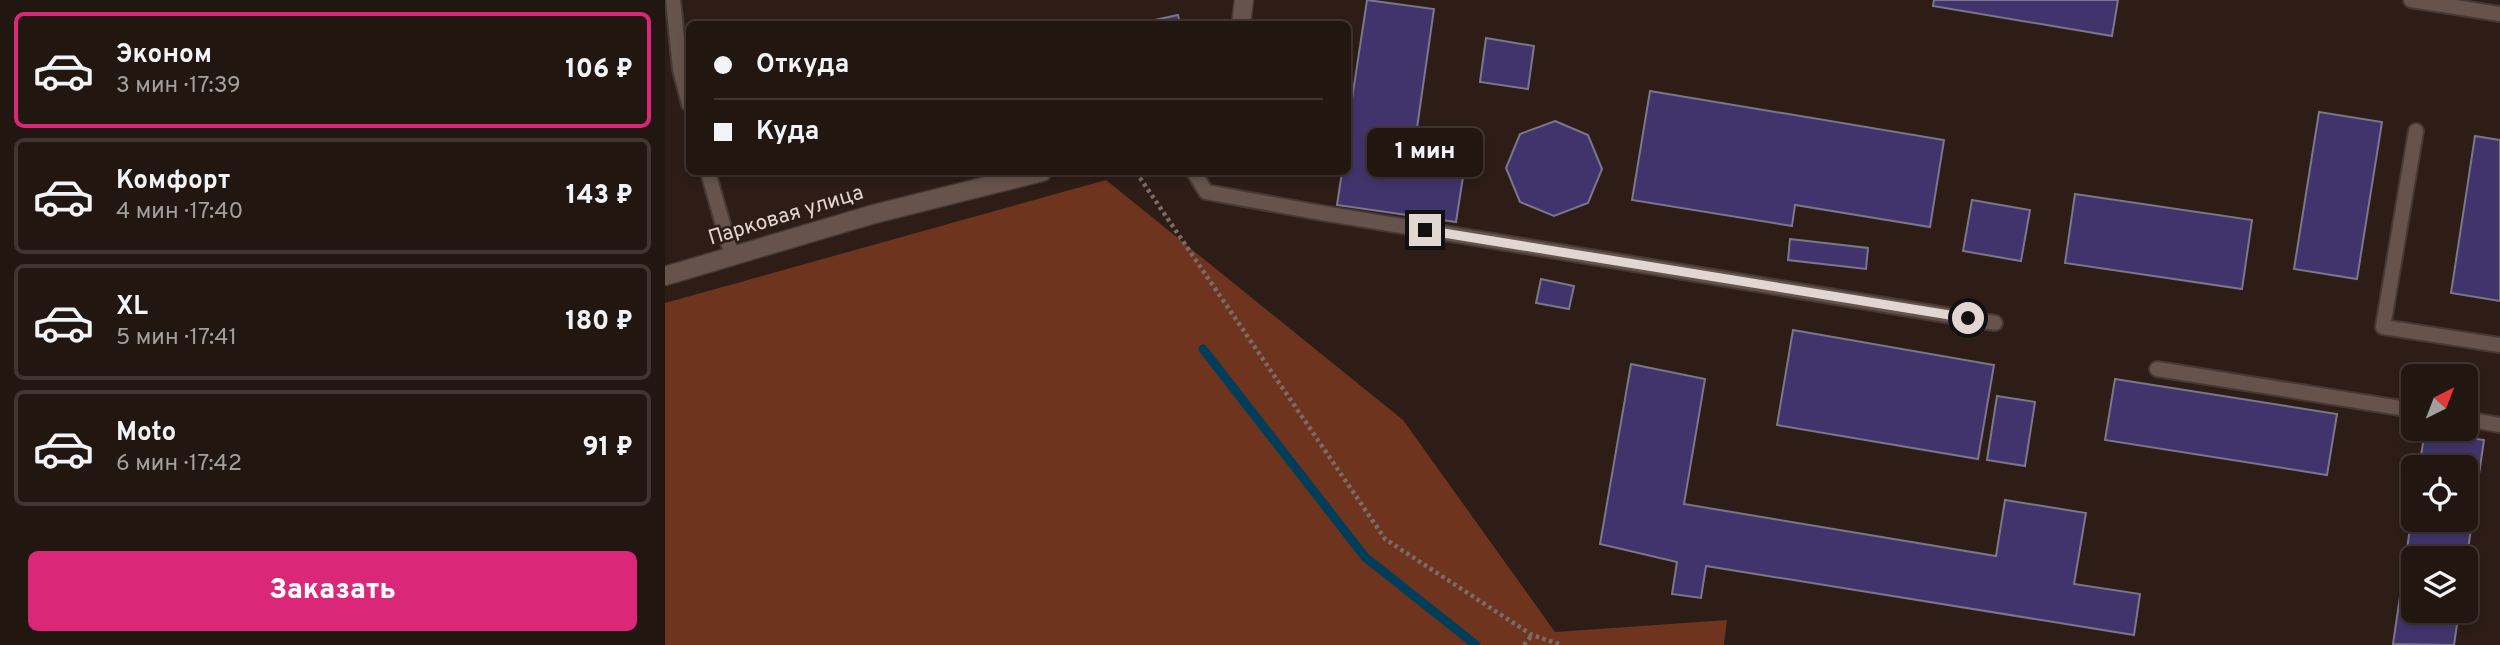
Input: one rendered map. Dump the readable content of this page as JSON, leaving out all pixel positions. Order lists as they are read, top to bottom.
{
  "streets": {
    "street": ["Парковая улица"]
  },
  "north": "top right",
  "page": {
    "list": [
      {
        "name": "Эконом",
        "note": "3 мин · 17:39",
        "value": "106 ₽"
      },
      {
        "name": "Комфорт",
        "note": "4 мин · 17:40",
        "value": "143 ₽"
      },
      {
        "name": "XL",
        "note": "5 мин · 17:41",
        "value": "180 ₽"
      },
      {
        "name": "Moto",
        "note": "6 мин · 17:42",
        "value": "91 ₽"
      }
    ],
    "banner": ["Откуда", "Куда"],
    "bubble": "1 мин",
    "buttons": "Заказать"
  }
}
